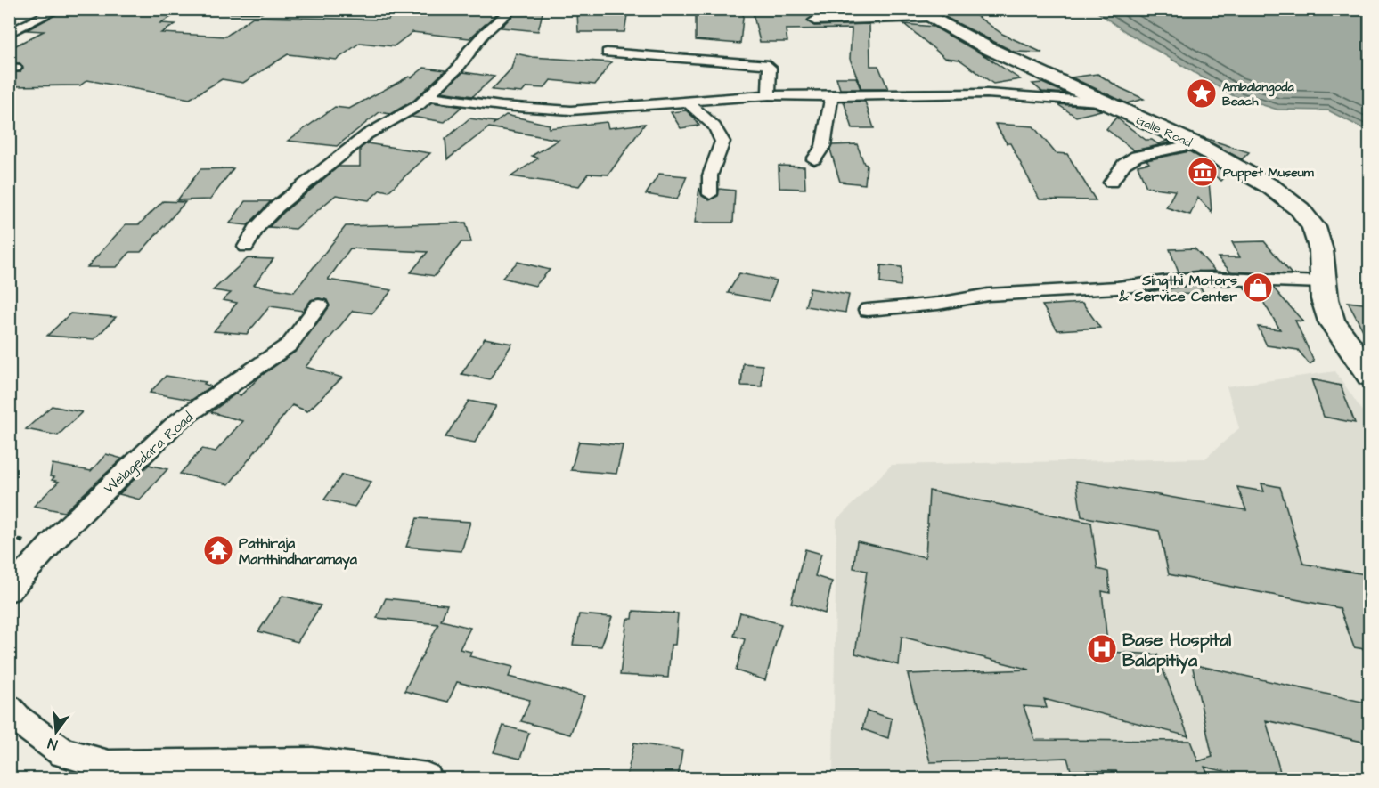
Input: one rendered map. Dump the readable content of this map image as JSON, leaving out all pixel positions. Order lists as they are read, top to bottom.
{
  "streets": {
    "highway": ["Galle Road"],
    "street": ["Welagedara Road"]
  },
  "places": {
    "place": ["Ambalangoda Beach"],
    "museum": ["Puppet Museum"],
    "shop": ["Singthi Motors & Service Center"],
    "temple": ["Pathiraja Manthindharamaya"],
    "hospital": ["Base Hospital Balapitiya"]
  },
  "north": "bottom"
}
